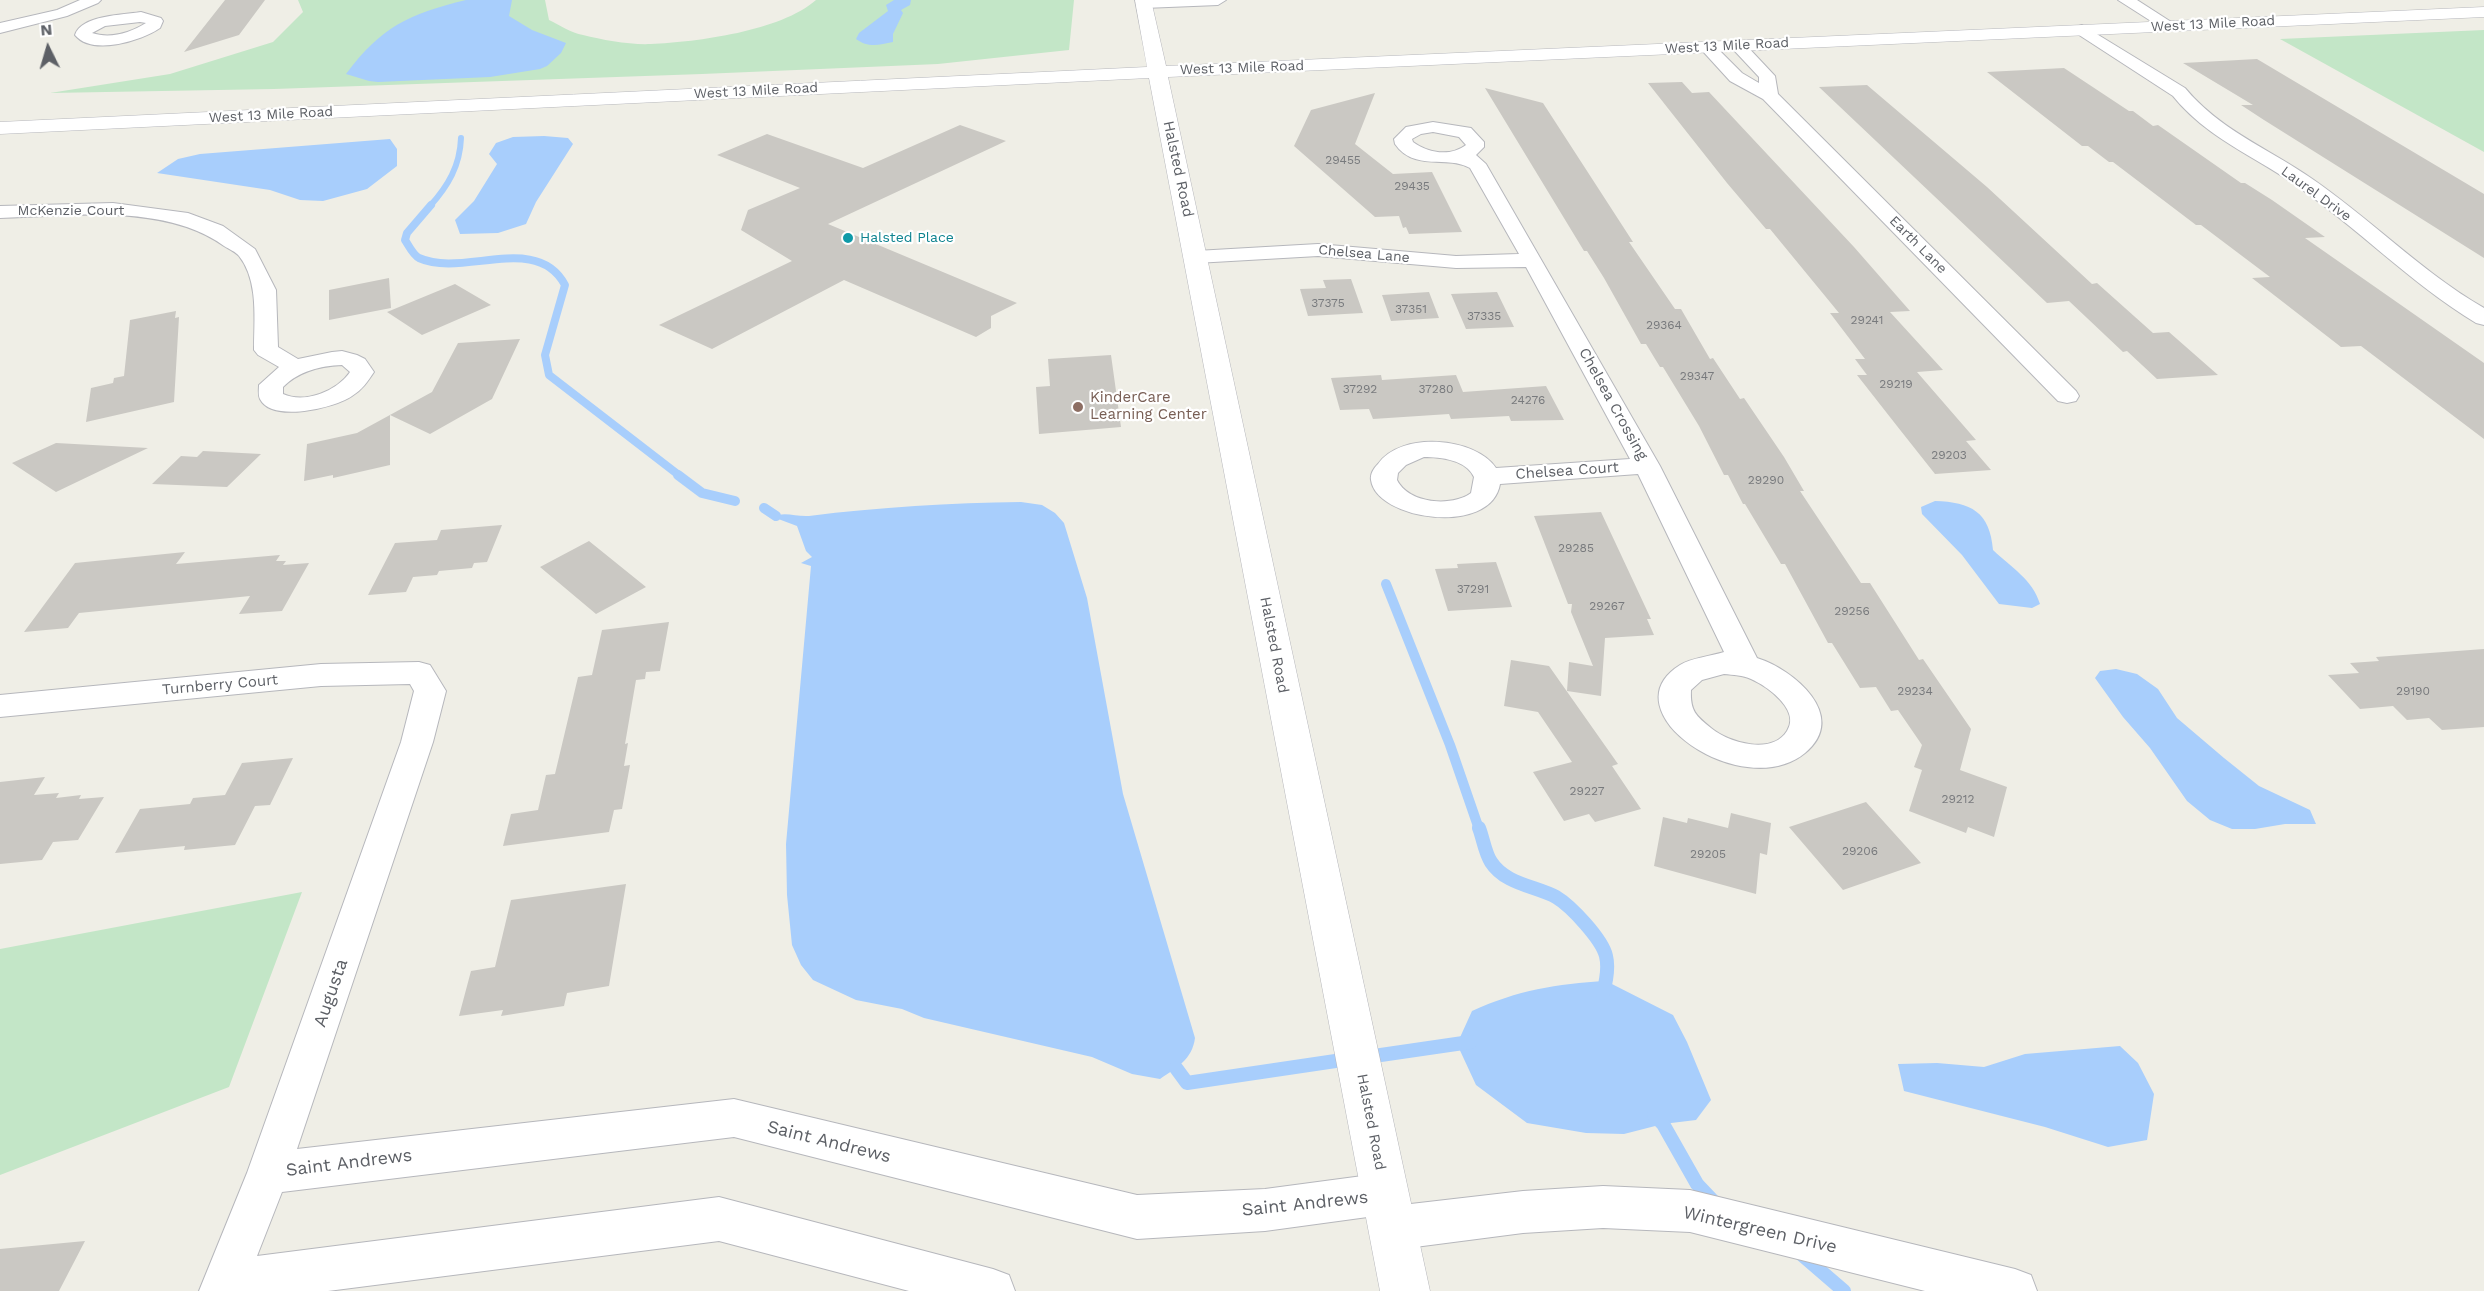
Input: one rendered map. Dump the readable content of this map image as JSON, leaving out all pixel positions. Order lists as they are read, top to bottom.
{
  "streets": {
    "street": [
      "West 13 Mile Road",
      "Halsted Road",
      "Laurel Drive",
      "McKenzie Court",
      "Earth Lane",
      "Chelsea Lane",
      "Chelsea Crossing",
      "Chelsea Court",
      "Turnberry Court",
      "Augusta",
      "Saint Andrews",
      "Wintergreen Drive"
    ]
  },
  "crossings": [
    ["West 13 Mile Road", "Halsted Road"],
    ["West 13 Mile Road", "Laurel Drive"],
    ["West 13 Mile Road", "Earth Lane"],
    ["Halsted Road", "Chelsea Lane"],
    ["Halsted Road", "Saint Andrews"],
    ["Halsted Road", "Wintergreen Drive"],
    ["Chelsea Lane", "Chelsea Crossing"],
    ["Chelsea Crossing", "Chelsea Court"],
    ["Turnberry Court", "Augusta"],
    ["Augusta", "Saint Andrews"],
    ["Saint Andrews", "Wintergreen Drive"]
  ],
  "places": ["Halsted Place", "KinderCare Learning Center"],
  "house_numbers": [
    "29455",
    "29435",
    "37375",
    "37351",
    "37335",
    "29241",
    "29364",
    "29347",
    "29219",
    "37292",
    "37280",
    "24276",
    "29203",
    "29290",
    "29285",
    "37291",
    "29267",
    "29256",
    "29234",
    "29190",
    "29227",
    "29212",
    "29206",
    "29205"
  ],
  "north": "top"
}
